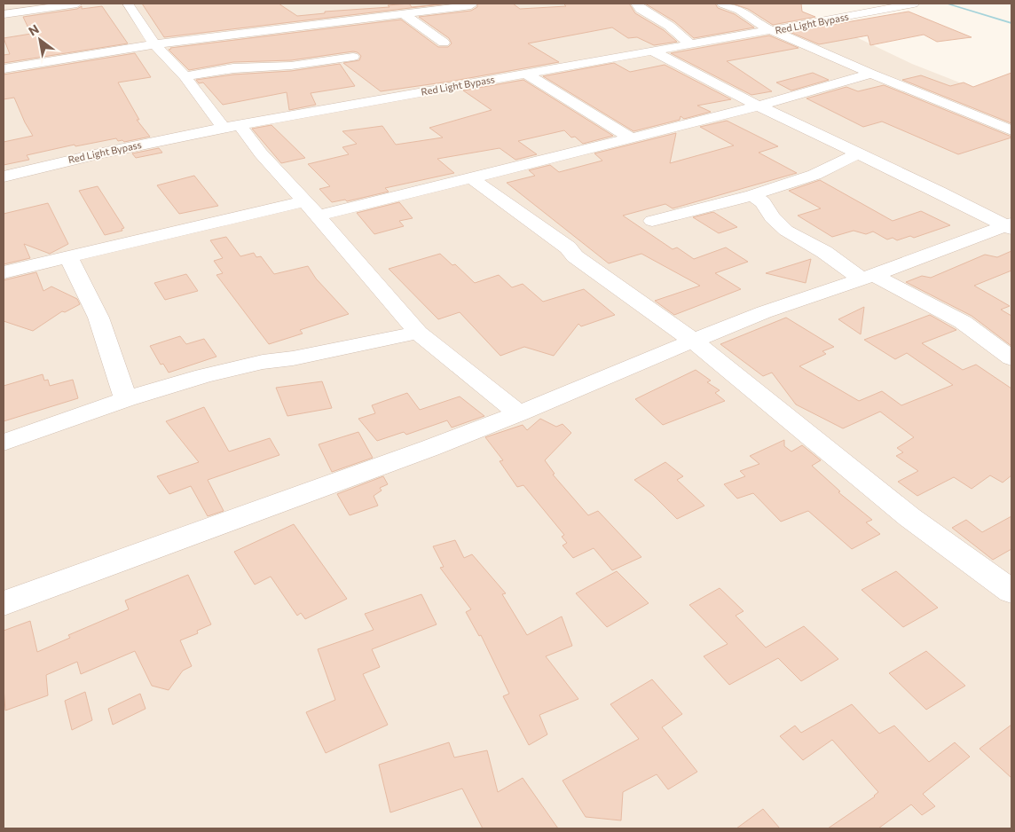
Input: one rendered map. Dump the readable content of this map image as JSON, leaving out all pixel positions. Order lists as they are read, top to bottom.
{
  "streets": {
    "street": ["Red Light Bypass"]
  },
  "north": "top left"
}
